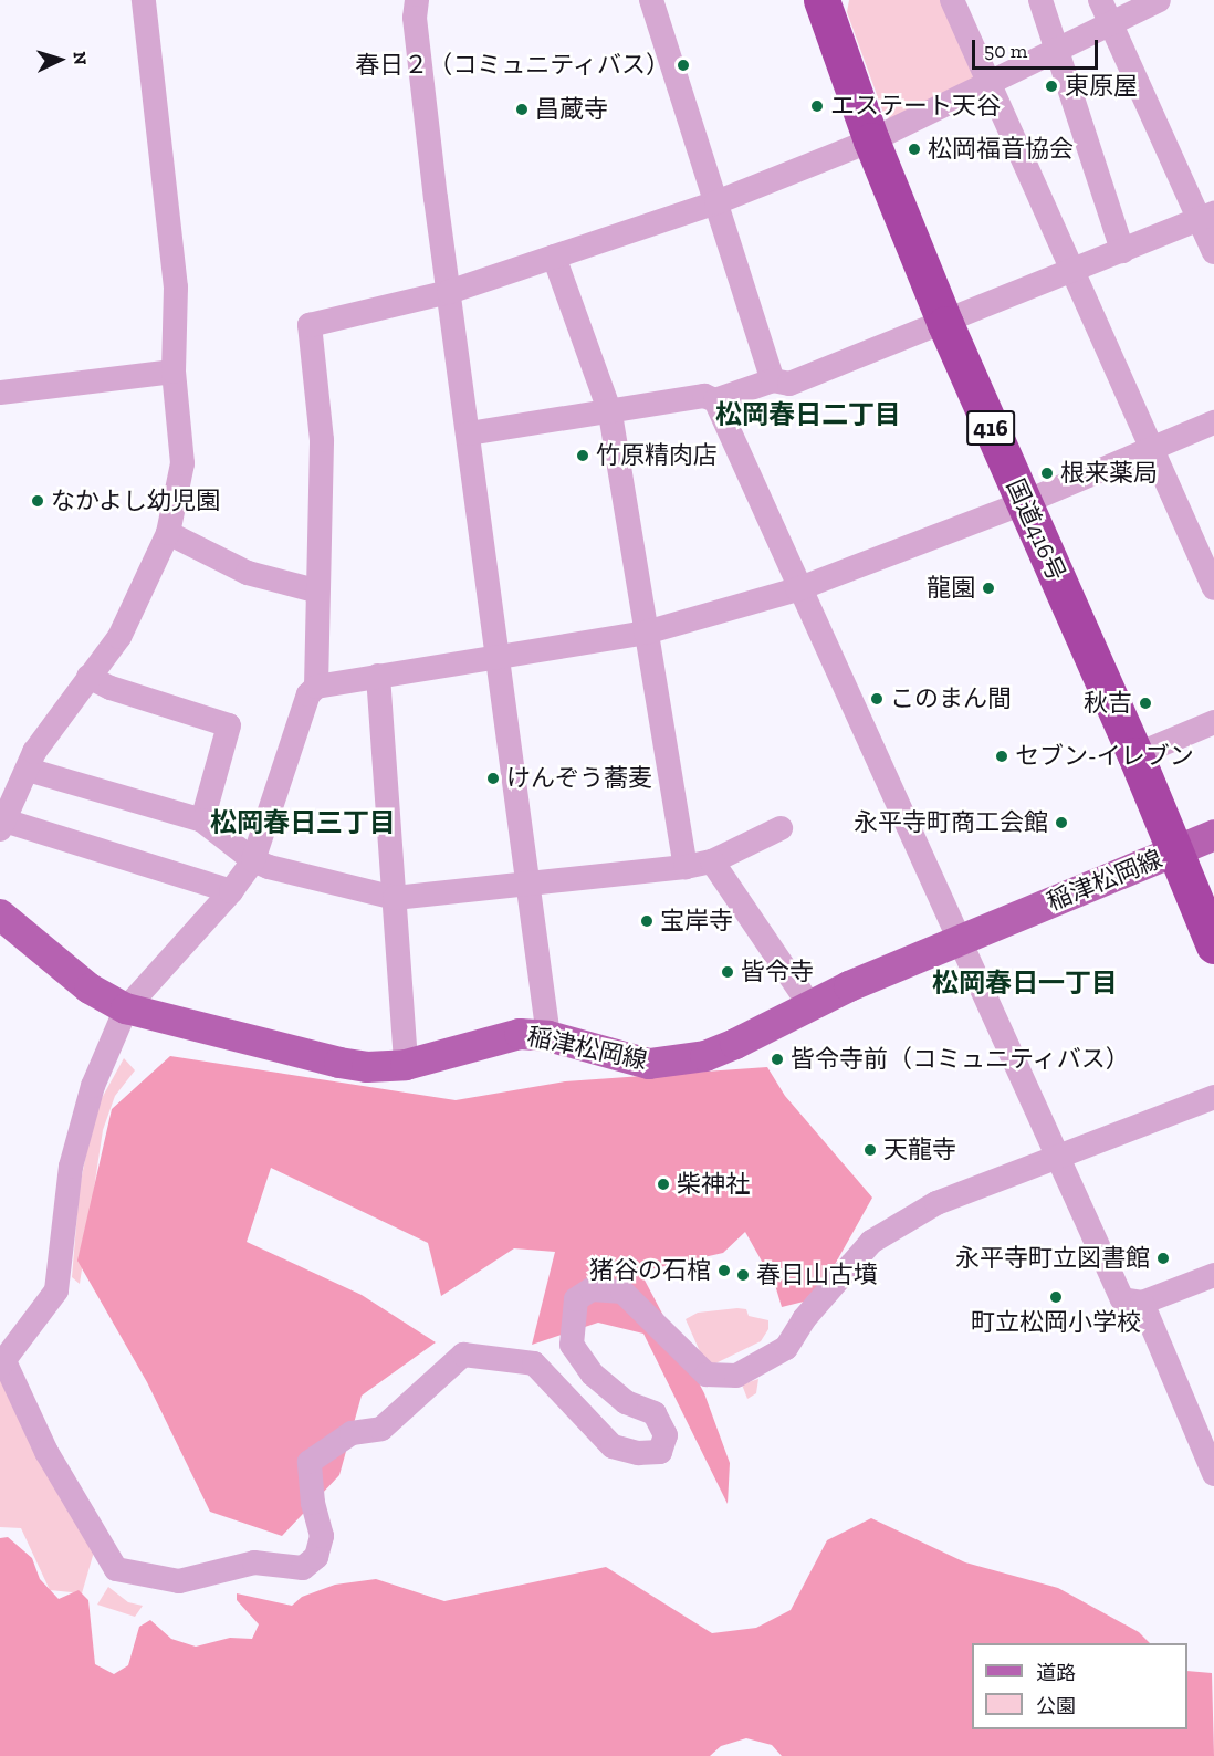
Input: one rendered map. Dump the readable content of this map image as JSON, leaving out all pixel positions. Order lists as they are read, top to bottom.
{
  "streets": {
    "highway": ["416", "国道416号"],
    "main road": ["稲津松岡線"]
  },
  "crossings": [
    ["国道416号", "稲津松岡線"]
  ],
  "districts": ["松岡春日二丁目", "松岡春日三丁目", "松岡春日一丁目"],
  "places": [
    "春日２（コミュニティバス）",
    "東原屋",
    "エステート天谷",
    "昌蔵寺",
    "松岡福音協会",
    "竹原精肉店",
    "根来薬局",
    "なかよし幼児園",
    "龍園",
    "このまん間",
    "秋吉",
    "セブン-イレブン",
    "けんぞう蕎麦",
    "永平寺町商工会館",
    "宝岸寺",
    "皆令寺",
    "皆令寺前（コミュニティバス）",
    "天龍寺",
    "柴神社",
    "永平寺町立図書館",
    "猪谷の石棺",
    "春日山古墳",
    "町立松岡小学校"
  ],
  "legend": ["道路", "公園"],
  "scale_bar": "50 m",
  "north": "right"
}
